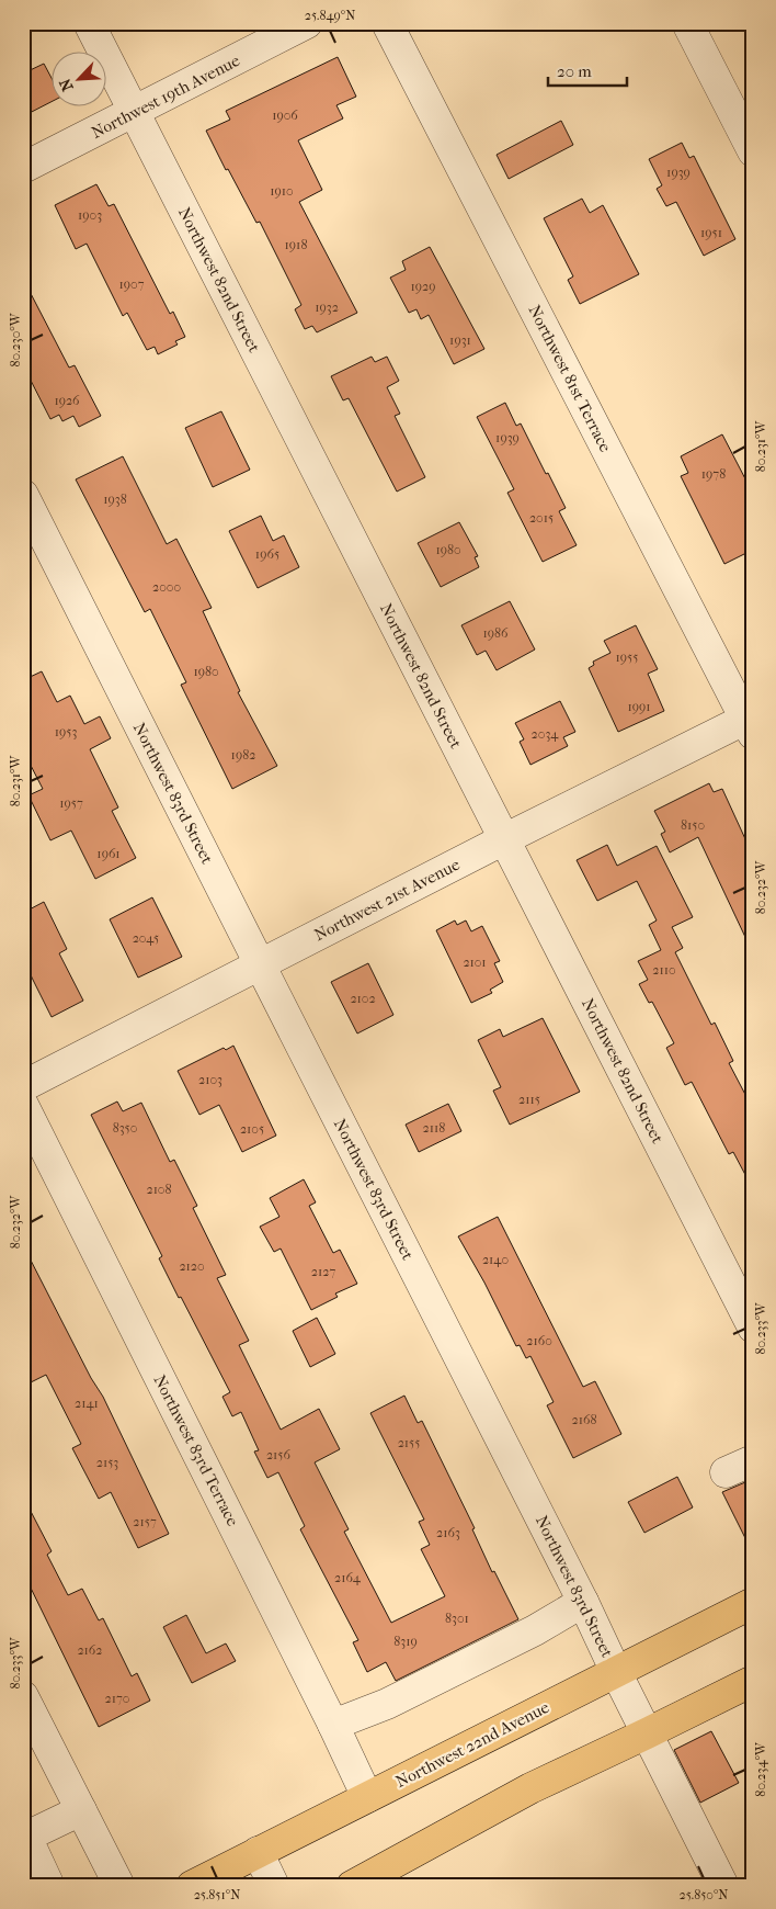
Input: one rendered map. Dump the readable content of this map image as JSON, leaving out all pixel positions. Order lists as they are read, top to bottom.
{
  "streets": {
    "main road": ["Northwest 22nd Avenue"],
    "street": [
      "Northwest 19th Avenue",
      "Northwest 82nd Street",
      "Northwest 81st Terrace",
      "Northwest 83rd Street",
      "Northwest 21st Avenue",
      "Northwest 83rd Terrace"
    ]
  },
  "crossings": [
    ["Northwest 19th Avenue", "Northwest 82nd Street"],
    ["Northwest 82nd Street", "Northwest 21st Avenue"],
    ["Northwest 81st Terrace", "Northwest 21st Avenue"],
    ["Northwest 83rd Street", "Northwest 21st Avenue"],
    ["Northwest 83rd Street", "Northwest 22nd Avenue"],
    ["Northwest 83rd Terrace", "Northwest 22nd Avenue"]
  ],
  "house_numbers": [
    "1906",
    "1939",
    "1910",
    "1903",
    "1951",
    "1918",
    "1907",
    "1929",
    "1932",
    "1931",
    "1926",
    "1939",
    "1978",
    "1938",
    "2015",
    "1980",
    "1965",
    "2000",
    "1986",
    "1955",
    "1980",
    "1991",
    "1953",
    "2034",
    "1982",
    "1957",
    "8150",
    "1961",
    "2045",
    "2101",
    "2110",
    "2102",
    "2103",
    "2115",
    "8350",
    "2118",
    "2105",
    "2108",
    "2140",
    "2120",
    "2127",
    "2160",
    "2141",
    "2168",
    "2155",
    "2156",
    "2153",
    "2157",
    "2163",
    "2164",
    "8301",
    "8319",
    "2162",
    "2170"
  ],
  "scale_bar": "20 m",
  "north": "bottom left",
  "coordinates": [
    "25.849°N",
    "80.230°W",
    "80.231°W",
    "80.232°W",
    "80.233°W",
    "80.234°W",
    "25.851°N",
    "25.850°N"
  ]
}
